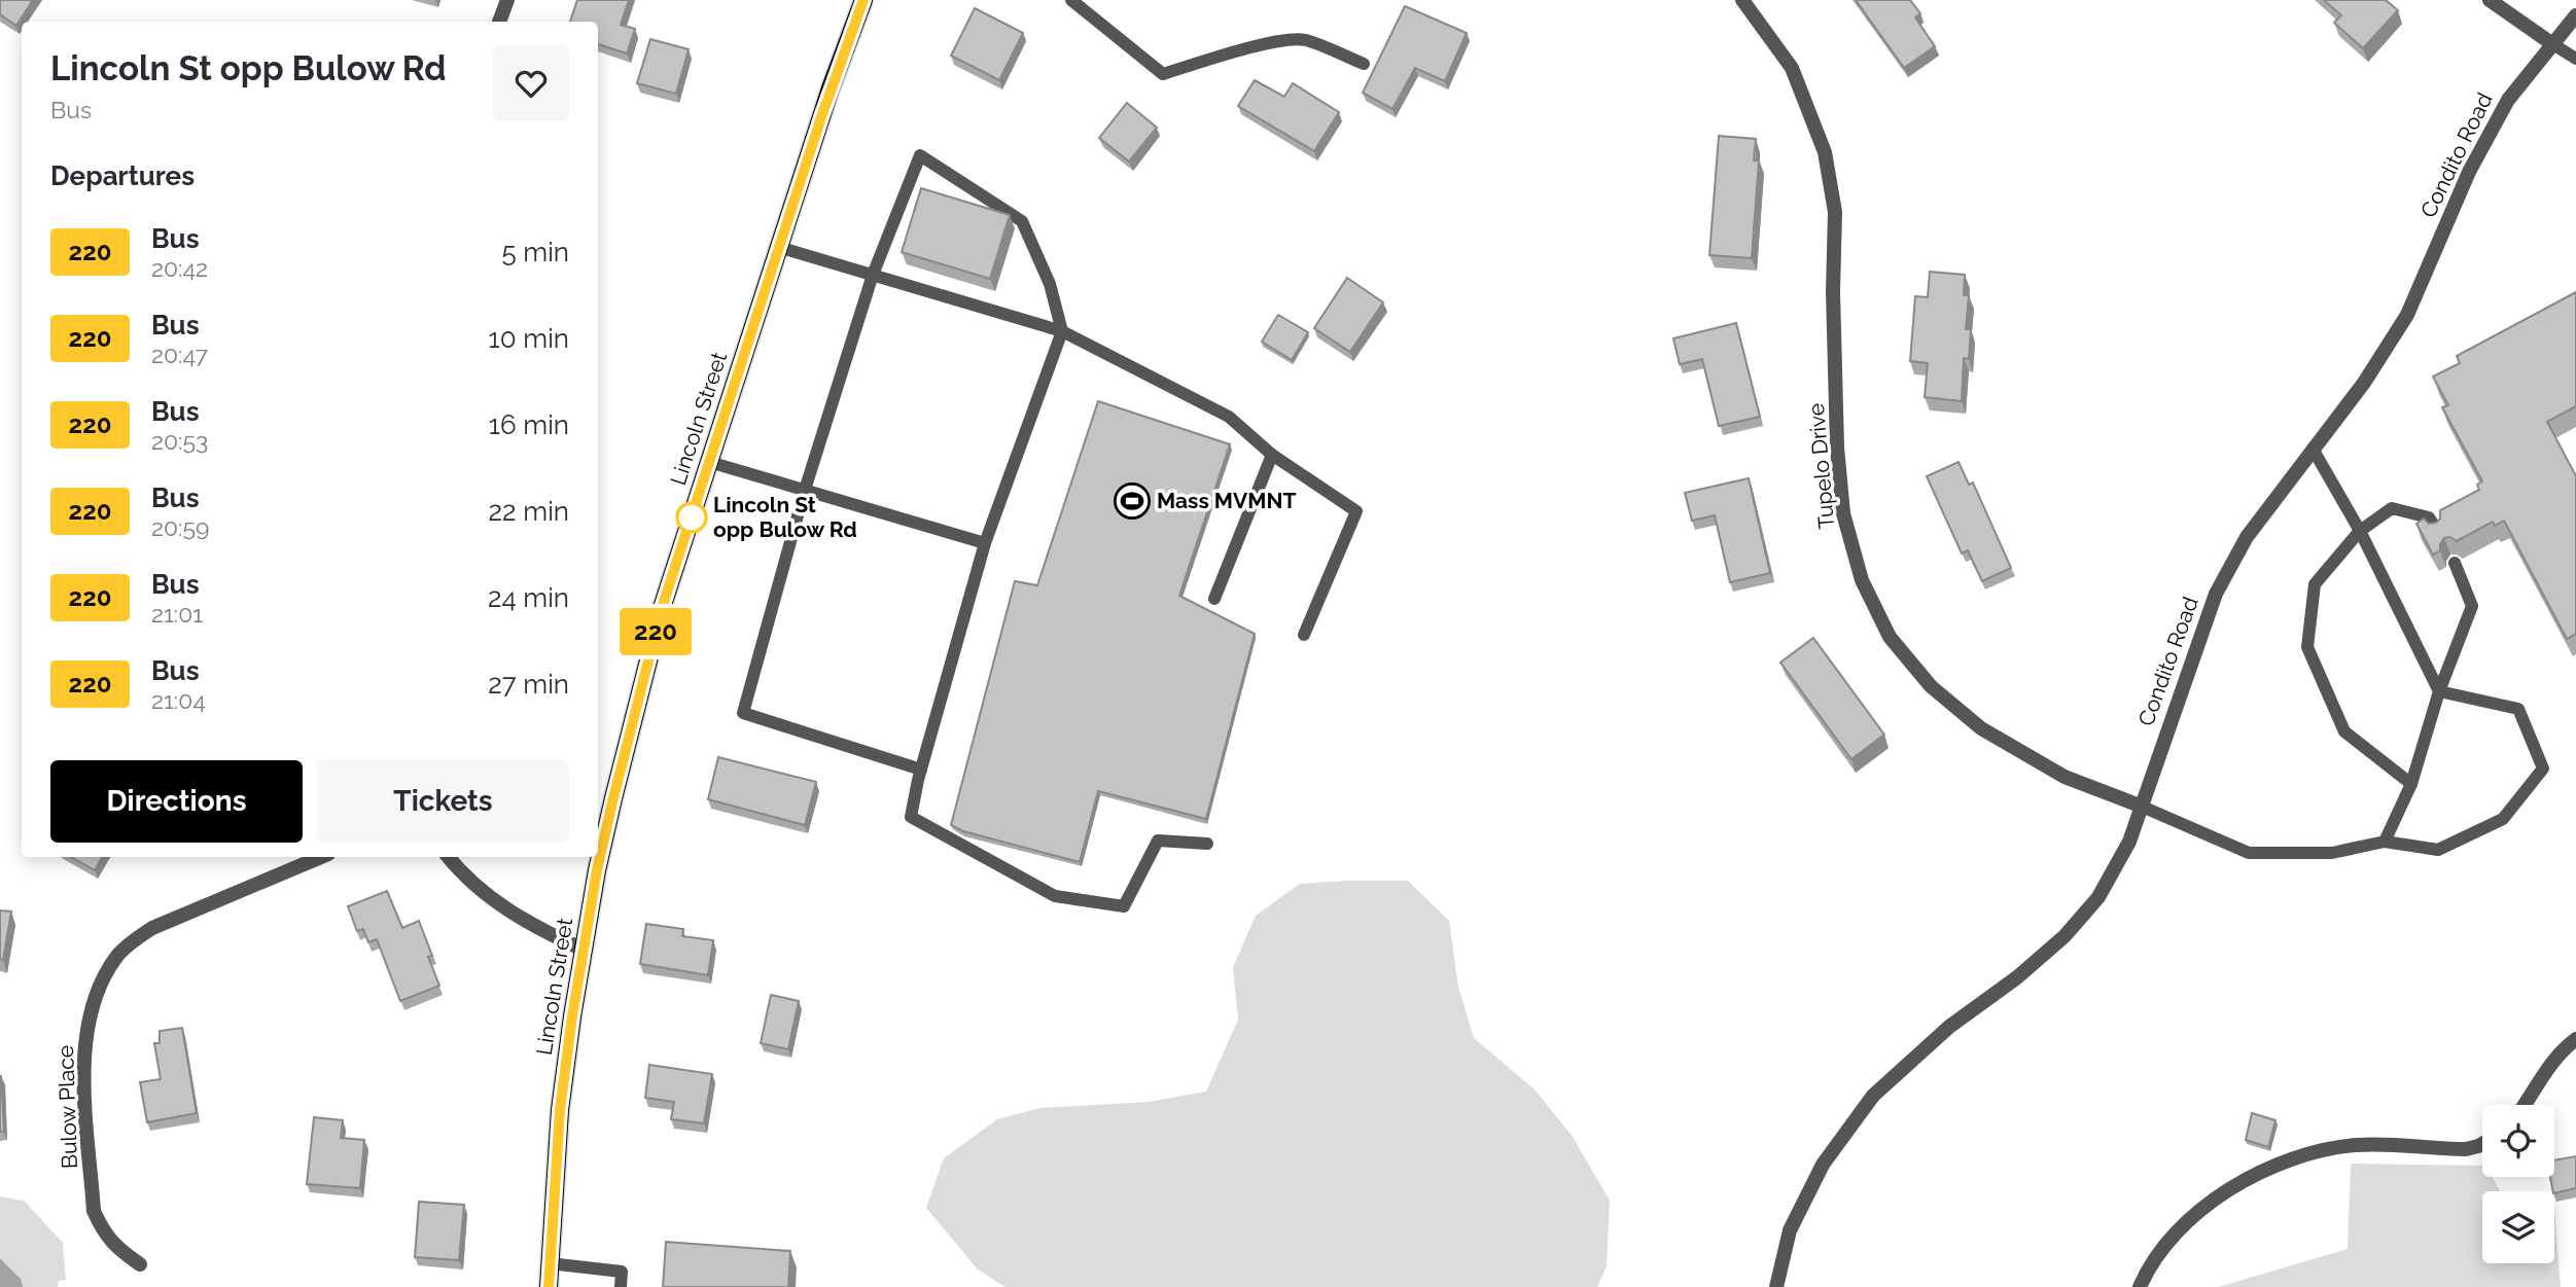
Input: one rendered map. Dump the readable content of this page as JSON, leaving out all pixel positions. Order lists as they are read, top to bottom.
{
  "streets": {
    "main road": ["Lincoln Street"],
    "street": ["Condito Road", "Tupelo Drive", "Bulow Place"]
  },
  "crossings": [
    ["Condito Road", "Tupelo Drive"]
  ],
  "places": {
    "sports": ["Mass MVMNT"],
    "other": ["Lincoln St opp Bulow Rd"]
  },
  "lines": ["bus line 220"],
  "page": {
    "on_map": "220",
    "heading": [
      ["Lincoln St opp Bulow Rd", "Bus"],
      "Departures"
    ],
    "list": [
      {
        "mark": "220",
        "name": "Bus",
        "note": "20:42",
        "value": "5 min"
      },
      {
        "mark": "220",
        "name": "Bus",
        "note": "20:47",
        "value": "10 min"
      },
      {
        "mark": "220",
        "name": "Bus",
        "note": "20:53",
        "value": "16 min"
      },
      {
        "mark": "220",
        "name": "Bus",
        "note": "20:59",
        "value": "22 min"
      },
      {
        "mark": "220",
        "name": "Bus",
        "note": "21:01",
        "value": "24 min"
      },
      {
        "mark": "220",
        "name": "Bus",
        "note": "21:04",
        "value": "27 min"
      }
    ],
    "buttons": ["Directions", "Tickets"]
  }
}
